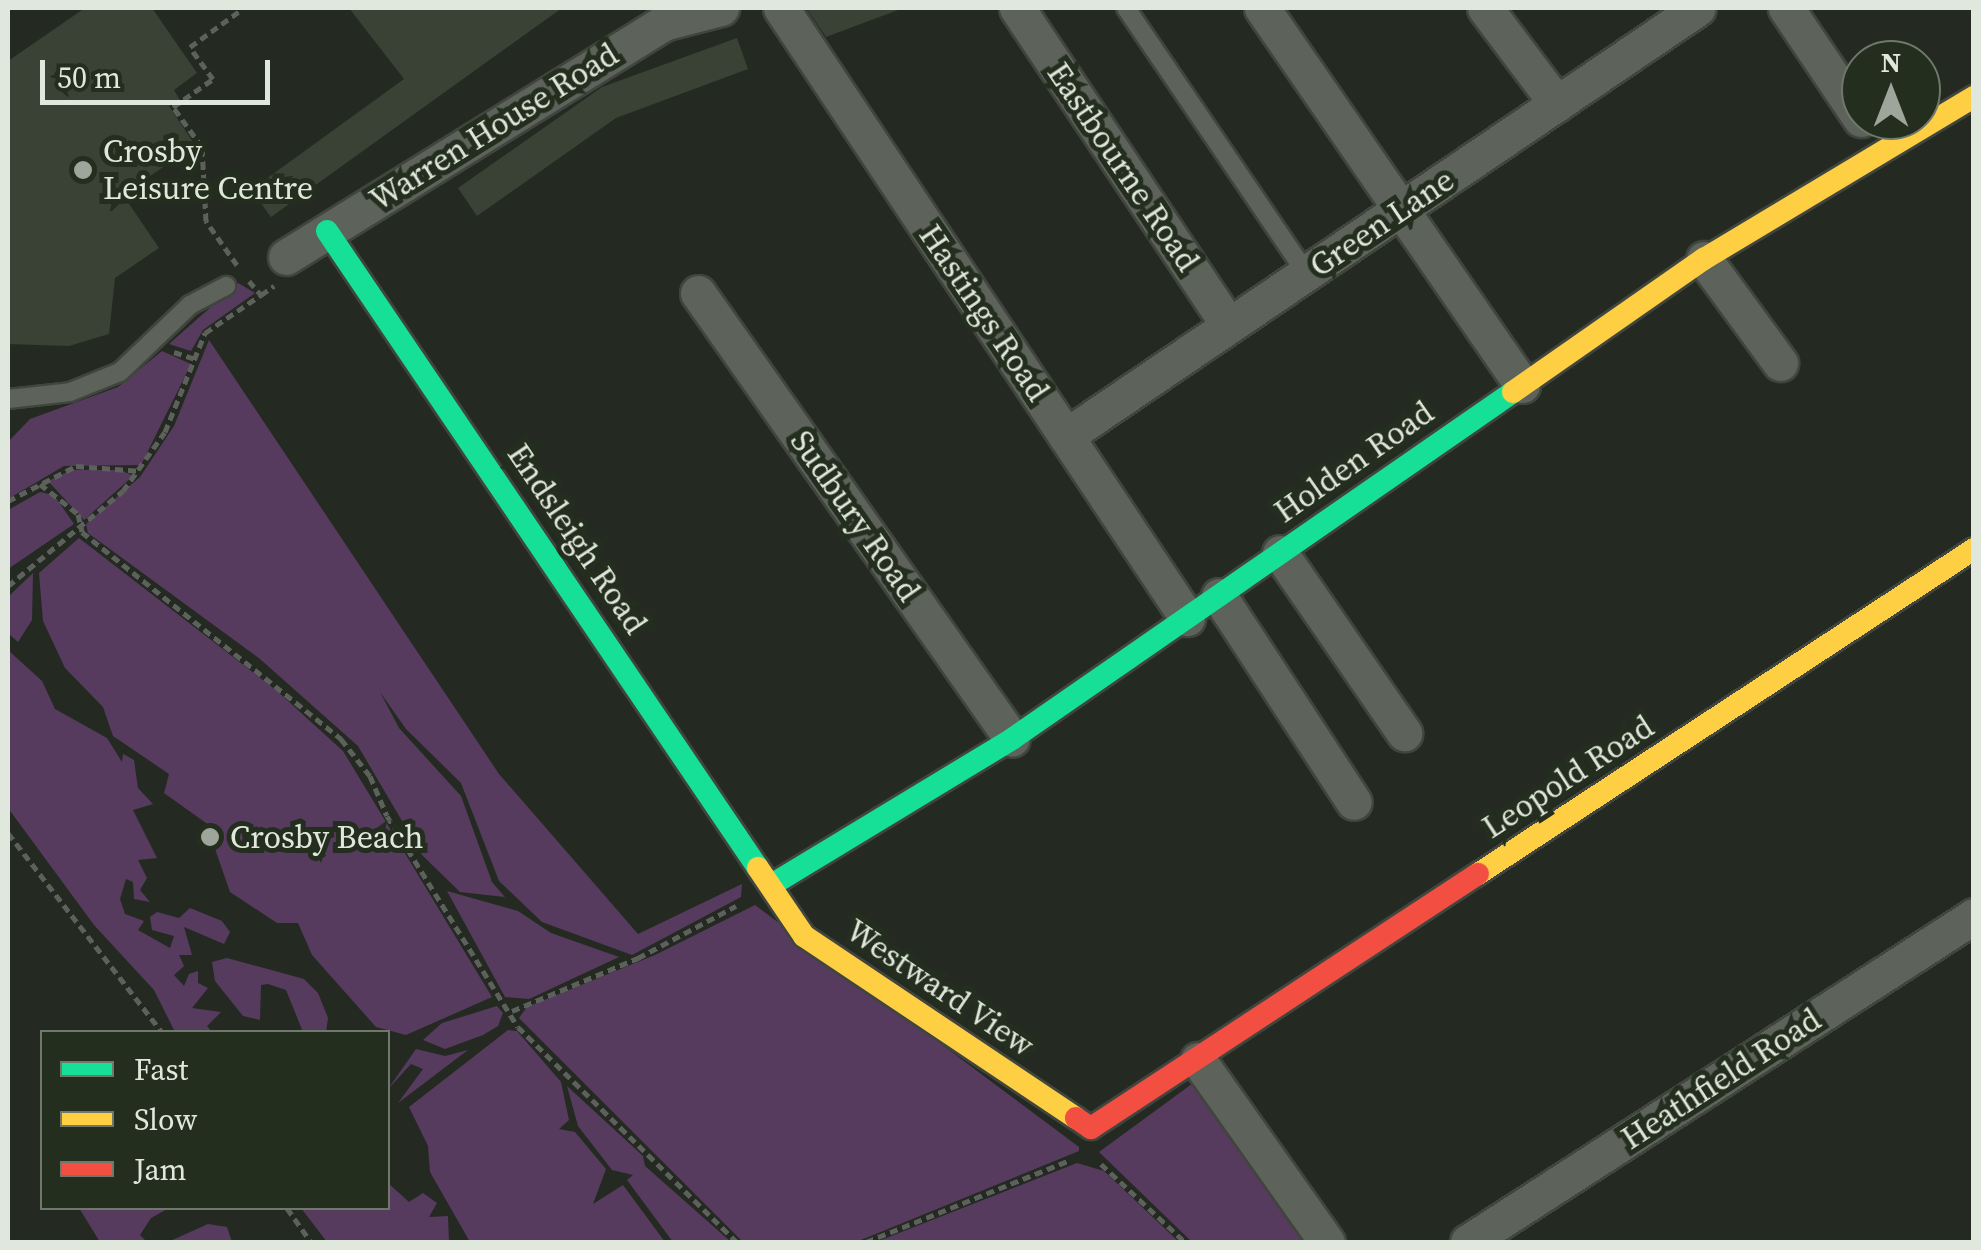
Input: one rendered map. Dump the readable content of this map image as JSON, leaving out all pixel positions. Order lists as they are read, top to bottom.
{
  "streets": {
    "street": [
      "Warren House Road",
      "Eastbourne Road",
      "Green Lane",
      "Hastings Road",
      "Holden Road",
      "Sudbury Road",
      "Endsleigh Road",
      "Leopold Road",
      "Westward View",
      "Heathfield Road"
    ]
  },
  "crossings": [
    ["Warren House Road", "Endsleigh Road"],
    ["Eastbourne Road", "Green Lane"],
    ["Green Lane", "Hastings Road"],
    ["Hastings Road", "Holden Road"],
    ["Holden Road", "Sudbury Road"],
    ["Holden Road", "Endsleigh Road"],
    ["Holden Road", "Westward View"],
    ["Endsleigh Road", "Westward View"],
    ["Leopold Road", "Westward View"]
  ],
  "places": ["Crosby Leisure Centre", "Crosby Beach"],
  "legend": ["Fast", "Slow", "Jam"],
  "scale_bar": "50 m",
  "north": "top"
}
